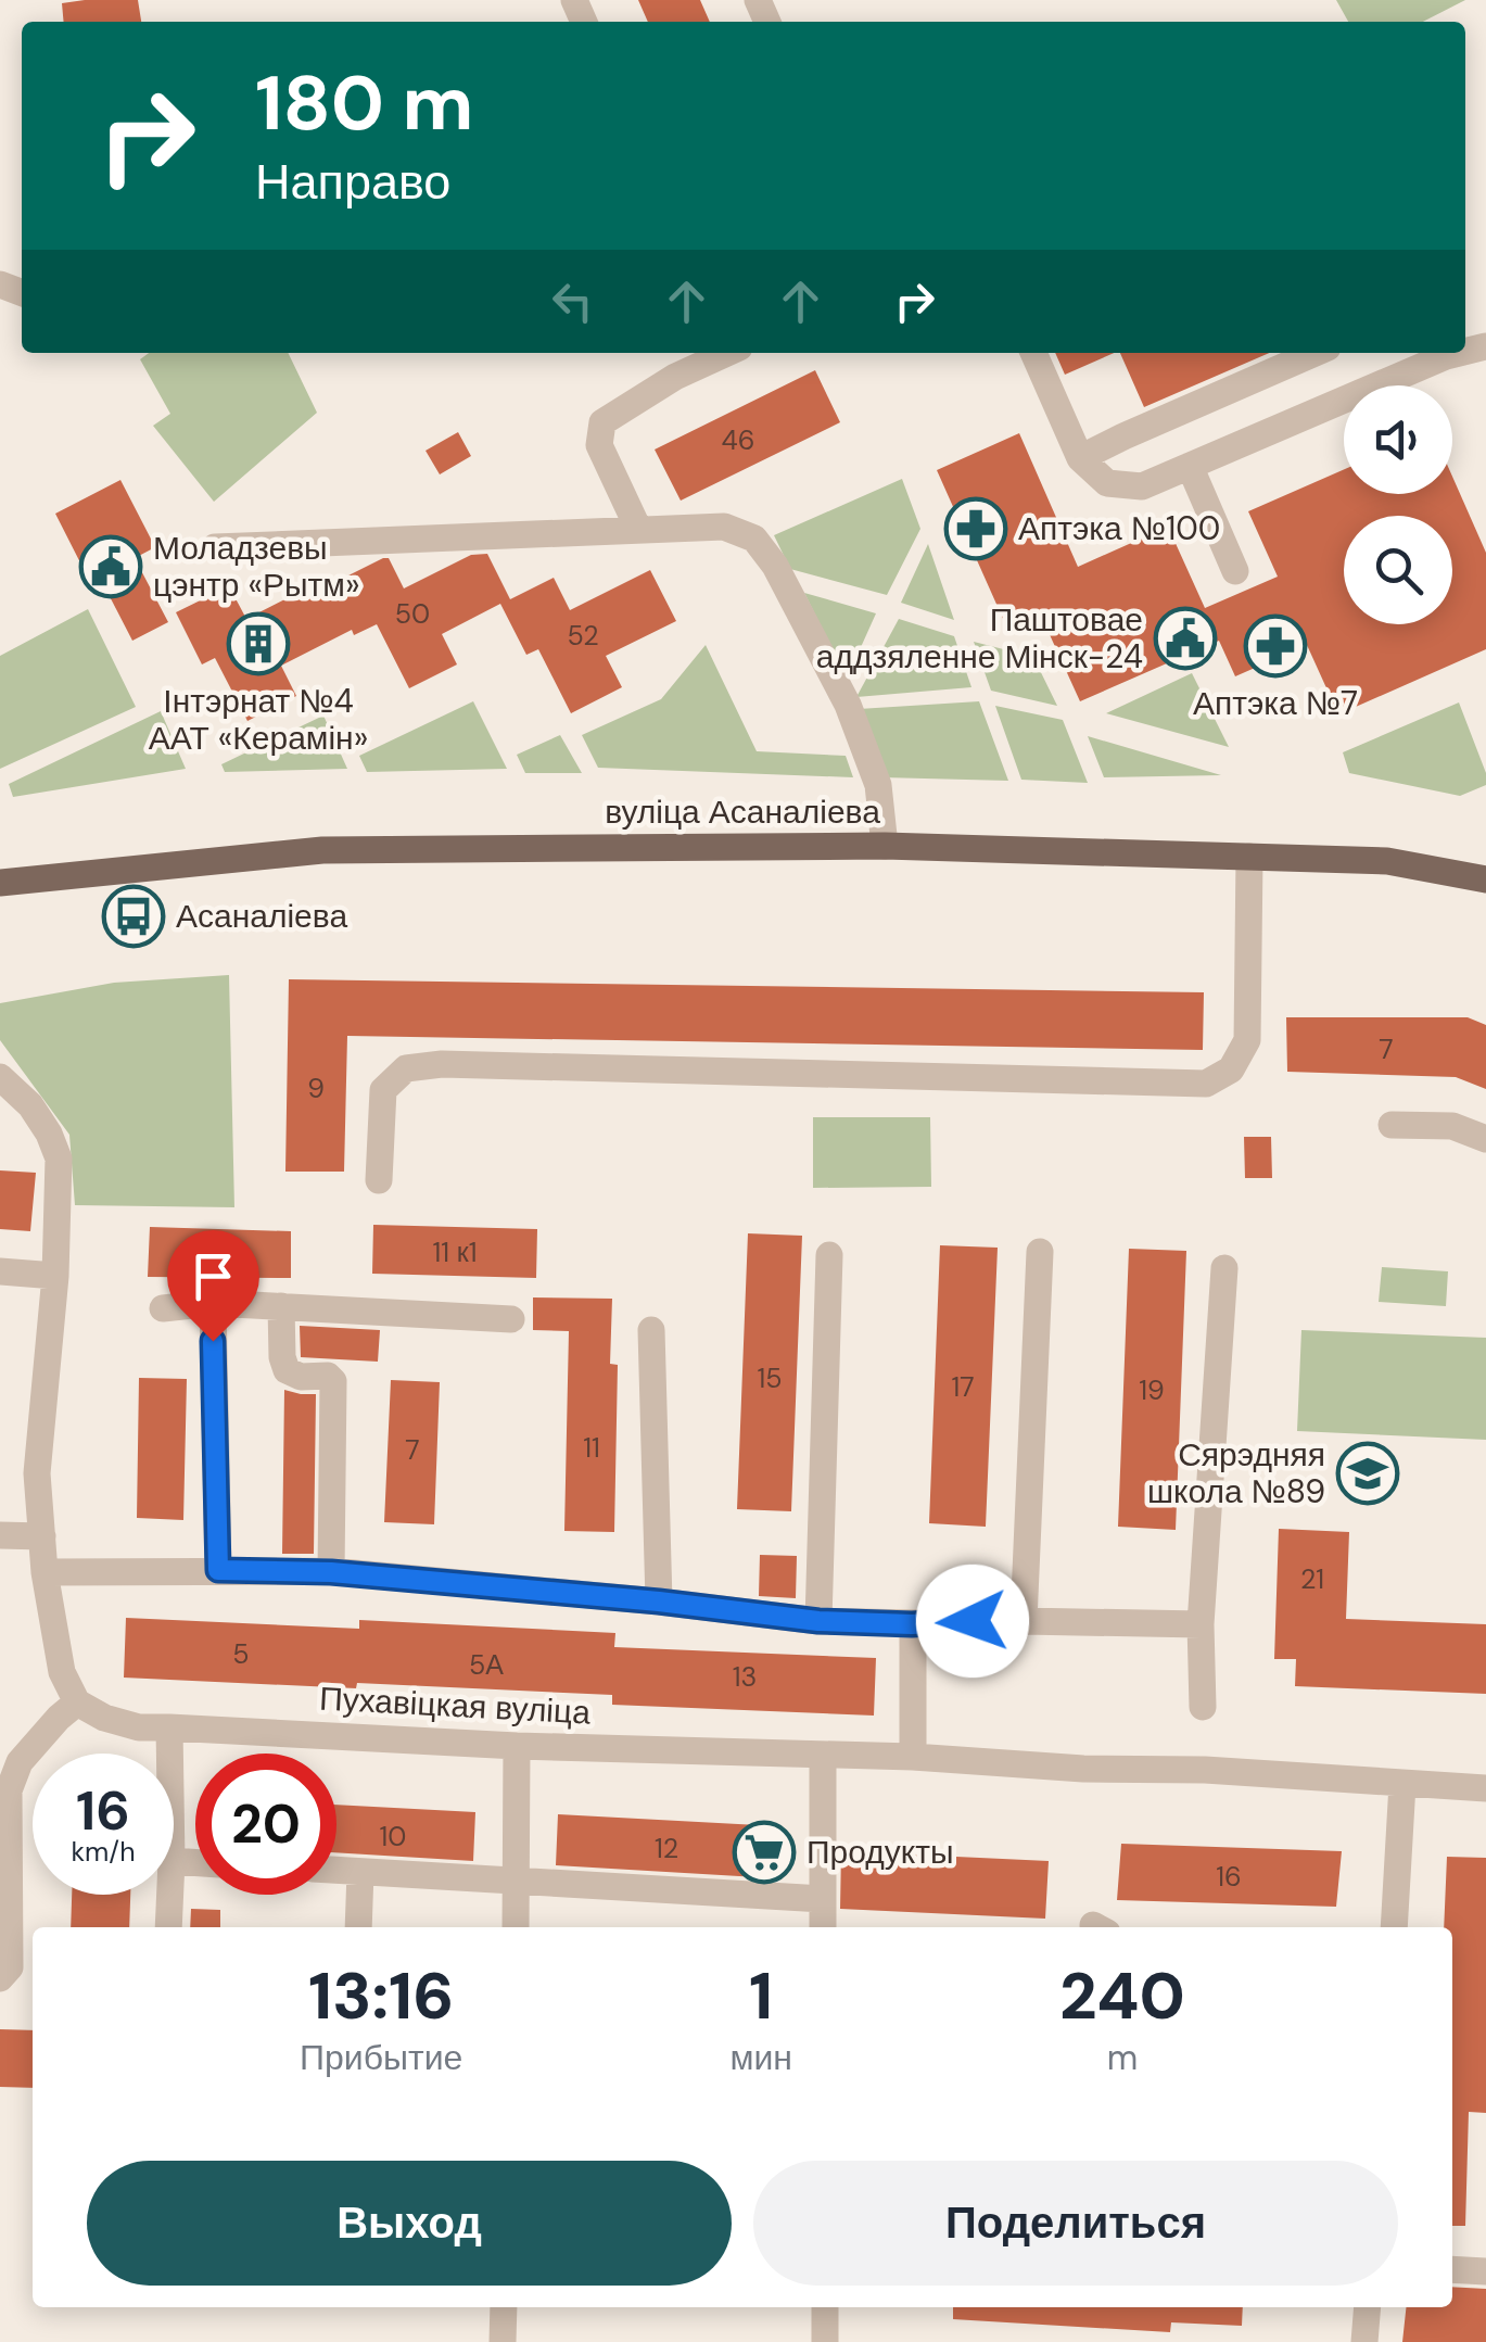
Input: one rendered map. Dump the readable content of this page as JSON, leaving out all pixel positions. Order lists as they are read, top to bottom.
{
  "streets": {
    "main road": ["вуліца Асаналіева"],
    "street": ["Пухавіцкая вуліца"]
  },
  "places": {
    "pharmacy": ["Аптэка №100", "Аптэка №7"],
    "public building": ["Моладзевы цэнтр «Рытм»", "Паштовае аддзяленне Мінск-24"],
    "building": ["Інтэрнат №4 ААТ «Керамін»"],
    "bus stop": ["Асаналіева"],
    "school or university": ["Сярэдняя школа №89"],
    "supermarket": ["Продукты"]
  },
  "house_numbers": [
    "46",
    "50",
    "52",
    "7",
    "9",
    "11 к1",
    "15",
    "17",
    "19",
    "11",
    "7",
    "21",
    "5",
    "5А",
    "13",
    "10",
    "12",
    "16"
  ],
  "page": {
    "turn": ["180 m", "Направо"],
    "speed": "16 km/h",
    "limit": "20",
    "eta": [
      "13:16",
      "Прибытие",
      "1",
      "мин",
      "240",
      "m"
    ],
    "buttons": ["Выход", "Поделиться"]
  }
}
